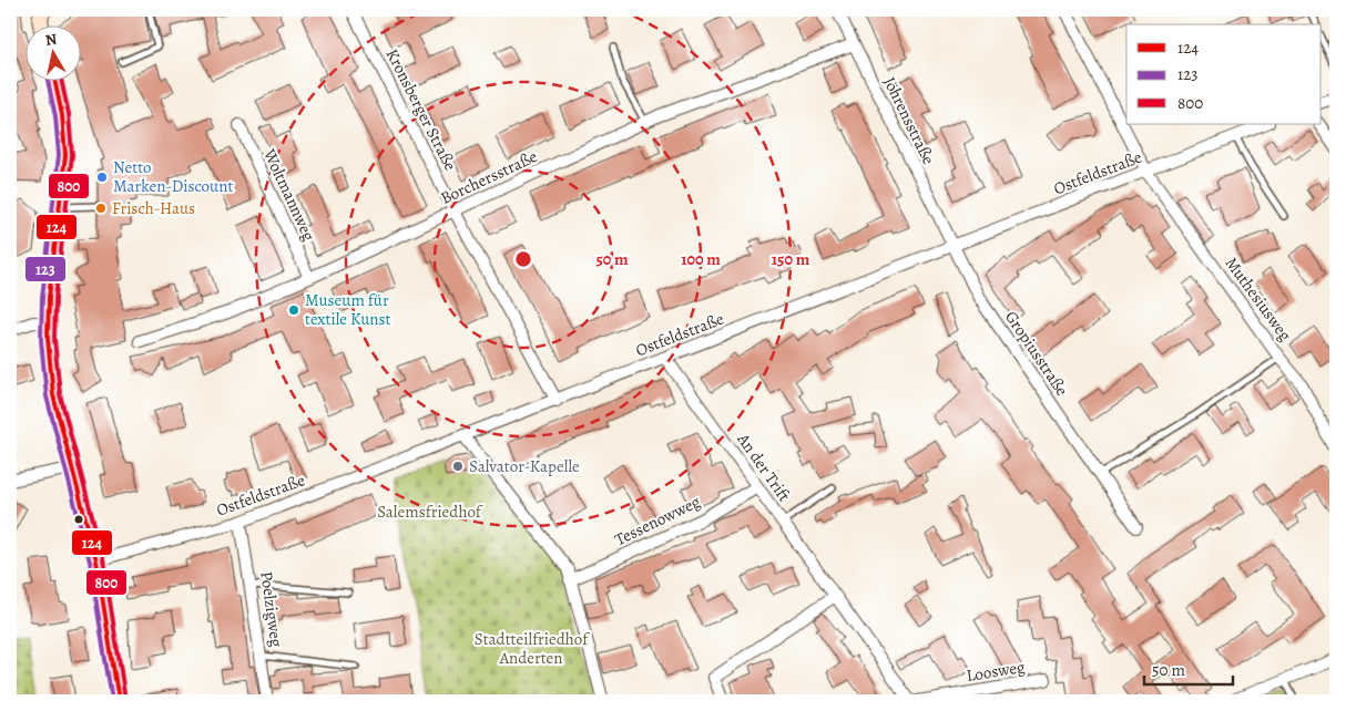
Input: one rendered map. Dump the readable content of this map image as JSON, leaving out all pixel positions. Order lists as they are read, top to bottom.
{
  "streets": {
    "street": [
      "Kronsberger Straße",
      "Jöhrensstraße",
      "Ostfeldstraße",
      "Borchersstraße",
      "Woltmannweg",
      "Muthesiusweg",
      "Gropiusstraße",
      "An der Trift",
      "Tessenowweg",
      "Poelzigweg",
      "Loosweg"
    ]
  },
  "crossings": [
    ["Kronsberger Straße", "Ostfeldstraße"],
    ["Kronsberger Straße", "Borchersstraße"],
    ["Jöhrensstraße", "Ostfeldstraße"],
    ["Jöhrensstraße", "Borchersstraße"],
    ["Jöhrensstraße", "Gropiusstraße"],
    ["Ostfeldstraße", "Muthesiusweg"],
    ["Ostfeldstraße", "Gropiusstraße"],
    ["Ostfeldstraße", "An der Trift"],
    ["Ostfeldstraße", "Poelzigweg"],
    ["Borchersstraße", "Woltmannweg"],
    ["An der Trift", "Tessenowweg"]
  ],
  "parks": ["Salemsfriedhof", "Stadtteilfriedhof Anderten"],
  "places": [
    "Netto Marken-Discount",
    "Frisch-Haus",
    "Museum für textile Kunst",
    "Salvator-Kapelle"
  ],
  "lines": ["transit line 124", "transit line 123", "transit line 800"],
  "legend": ["124", "123", "800"],
  "scale_bar": "50 m",
  "north": "top",
  "rings": ["50 m", "100 m", "150 m"]
}
